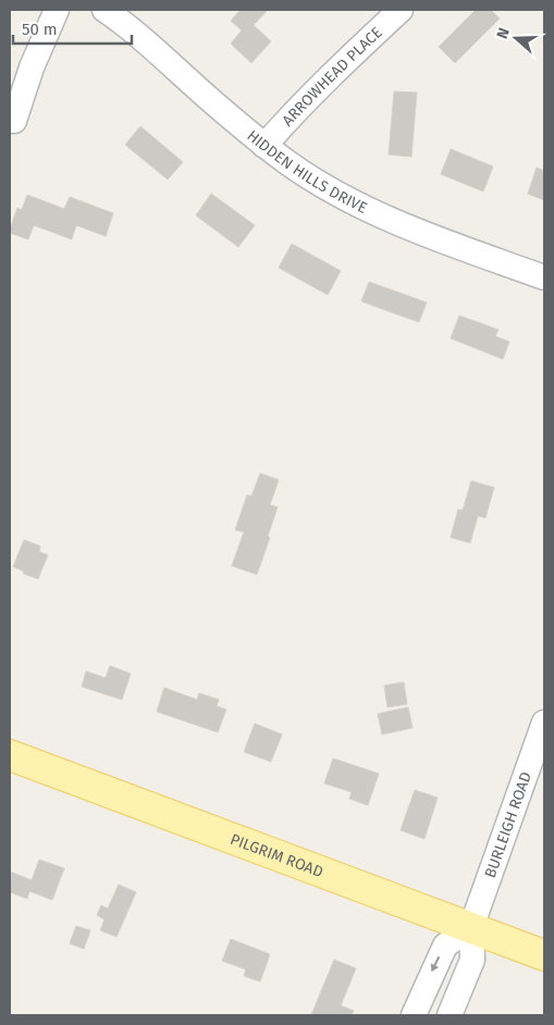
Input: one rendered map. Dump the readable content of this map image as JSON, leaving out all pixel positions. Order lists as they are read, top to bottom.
{
  "streets": {
    "main road": ["PILGRIM ROAD"],
    "street": ["ARROWHEAD PLACE", "HIDDEN HILLS DRIVE", "BURLEIGH ROAD"]
  },
  "crossings": [
    ["ARROWHEAD PLACE", "HIDDEN HILLS DRIVE"],
    ["BURLEIGH ROAD", "PILGRIM ROAD"]
  ],
  "scale_bar": "50 m",
  "north": "left"
}
